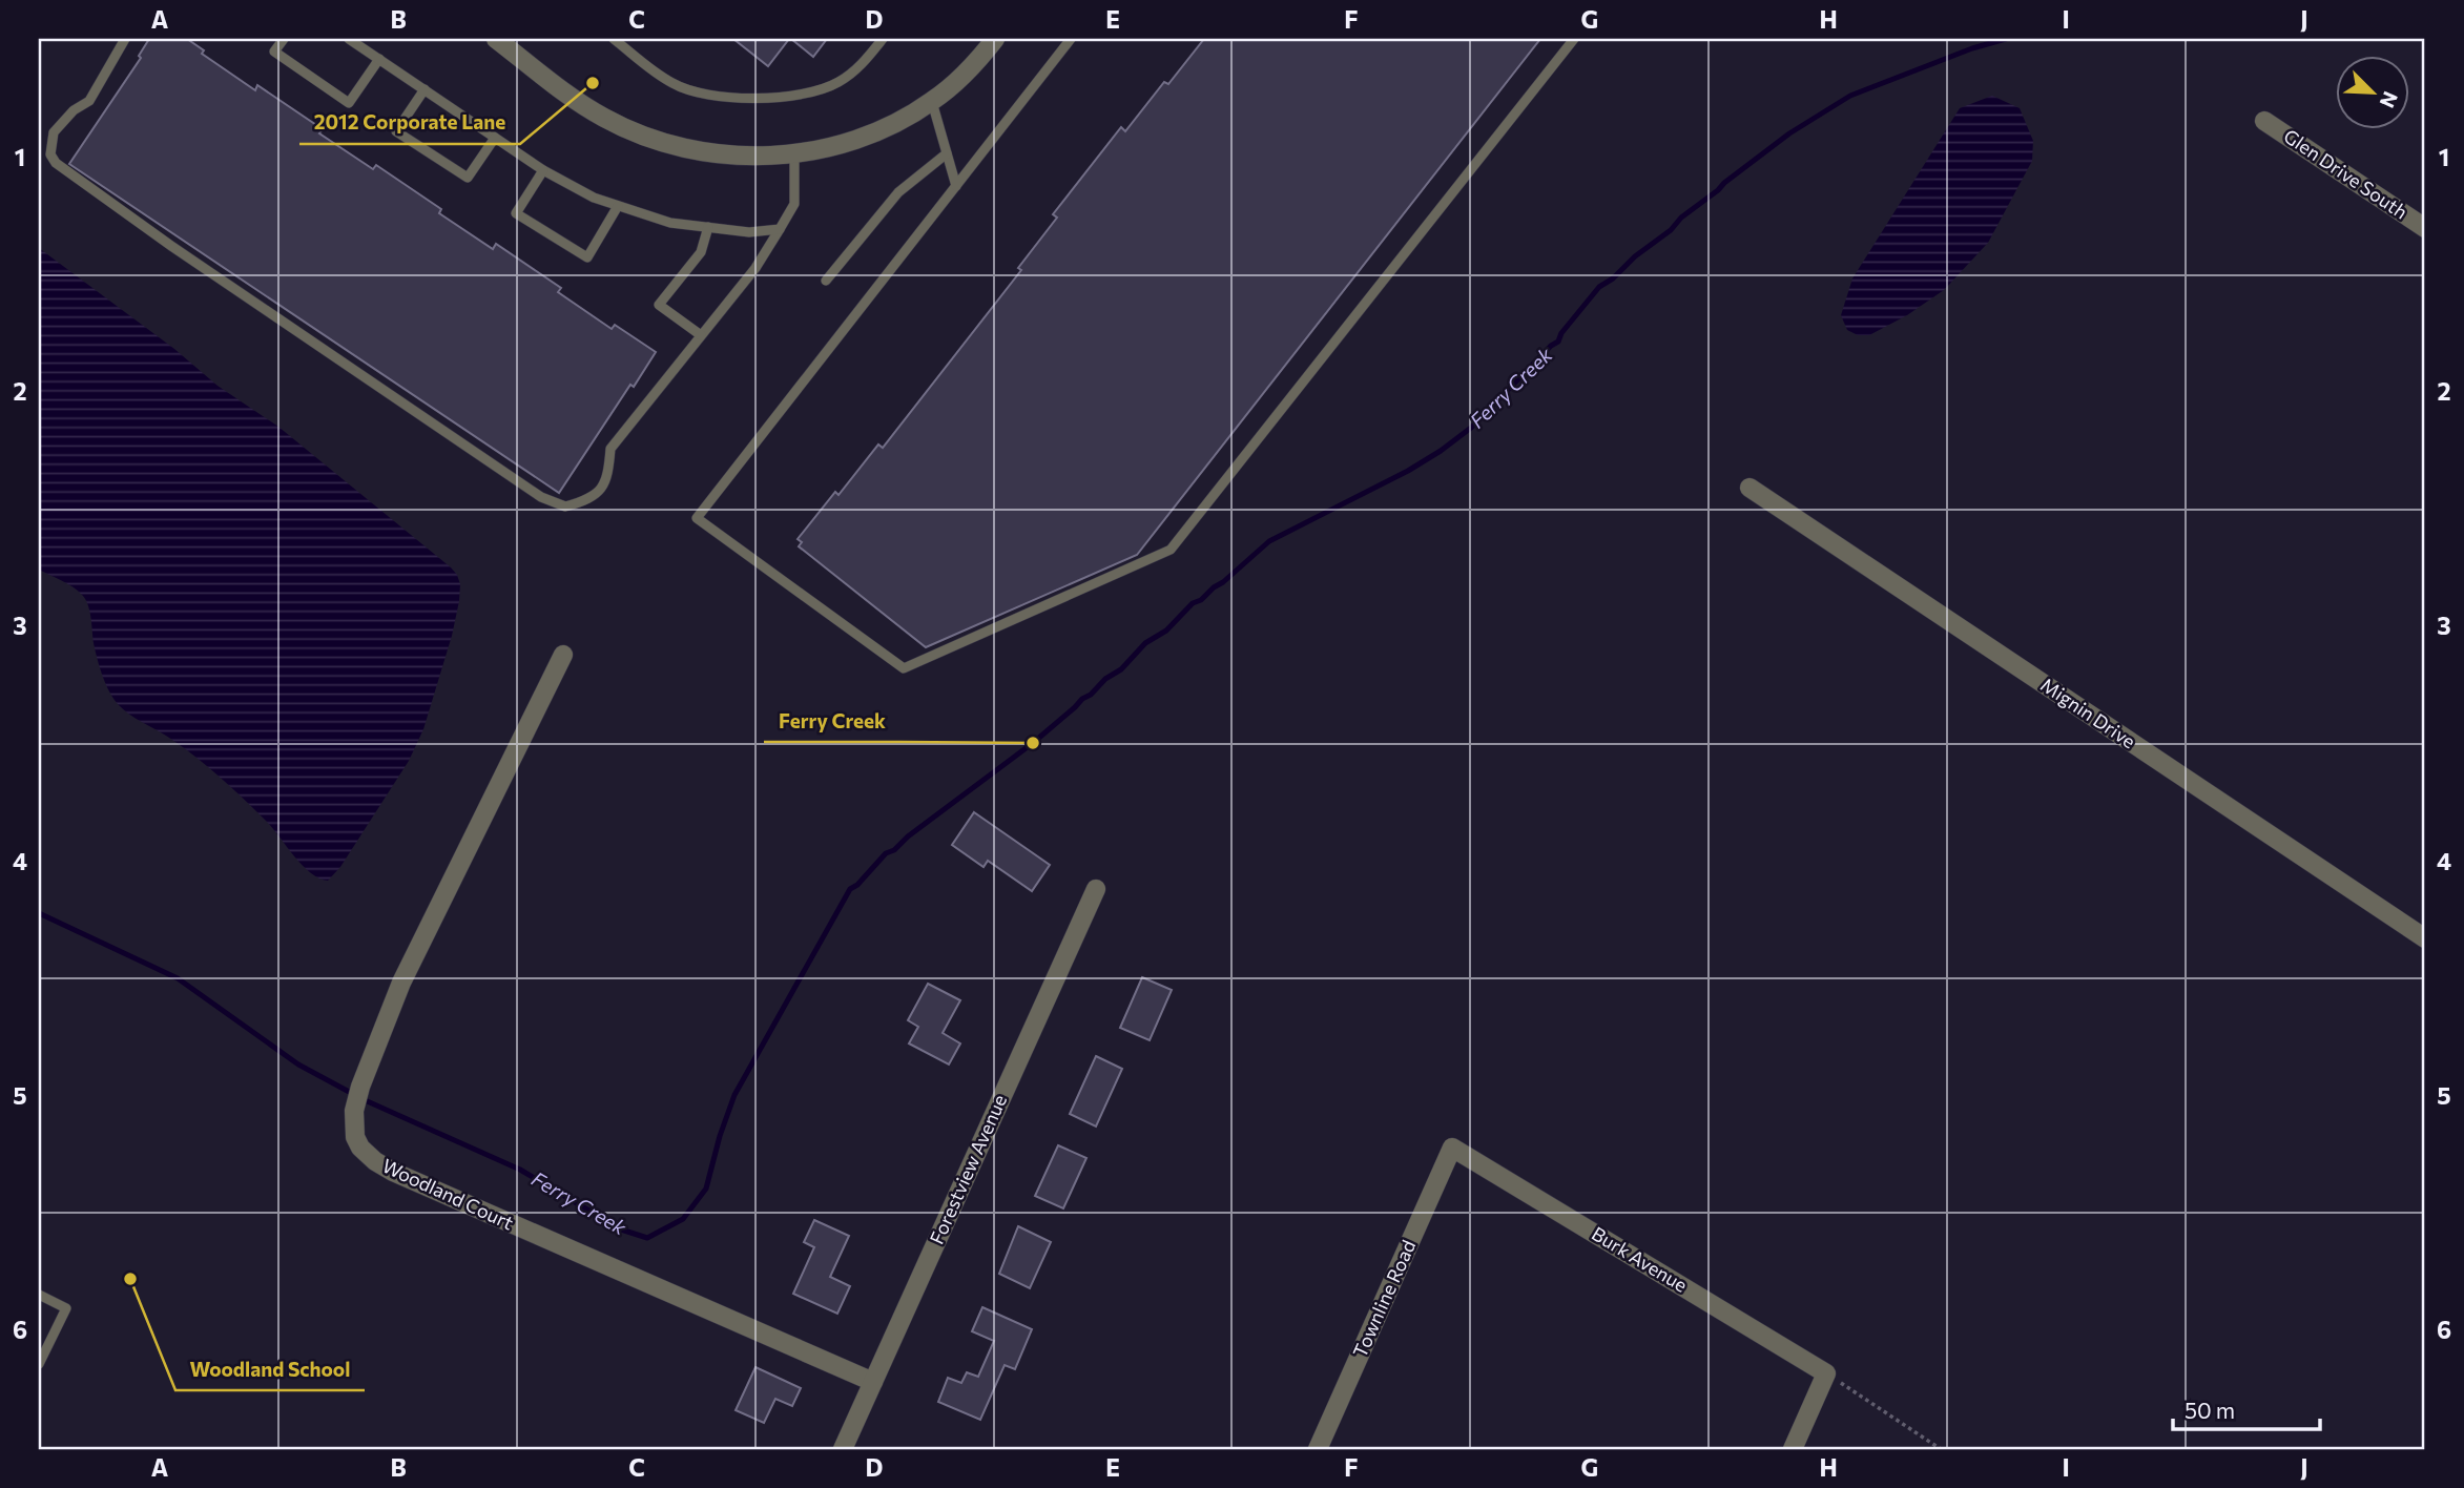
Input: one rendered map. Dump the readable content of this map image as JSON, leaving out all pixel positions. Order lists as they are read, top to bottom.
{
  "streets": {
    "street": [
      "Glen Drive South",
      "Mignin Drive",
      "Forestview Avenue",
      "Woodland Court",
      "Burk Avenue",
      "Townline Road"
    ]
  },
  "crossings": [
    ["Forestview Avenue", "Woodland Court"],
    ["Burk Avenue", "Townline Road"]
  ],
  "water": ["Ferry Creek"],
  "places": ["2012 Corporate Lane", "Ferry Creek", "Woodland School"],
  "scale_bar": "50 m",
  "north": "bottom right",
  "grid": {
    "columns": [
      "A",
      "B",
      "C",
      "D",
      "E",
      "F",
      "G",
      "H",
      "I",
      "J"
    ],
    "rows": [
      "1",
      "2",
      "3",
      "4",
      "5",
      "6"
    ]
  }
}
